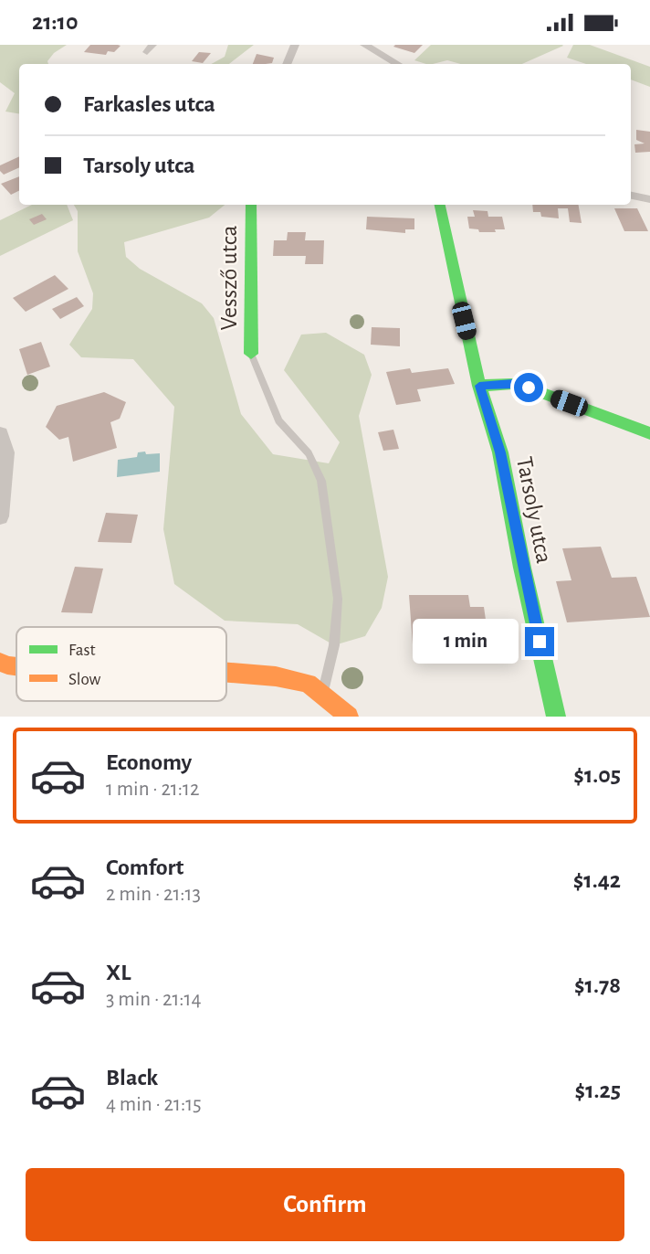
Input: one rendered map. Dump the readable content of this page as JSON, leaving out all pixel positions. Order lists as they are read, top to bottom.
{
  "streets": {
    "street": ["Vessző utca", "Tarsoly utca"]
  },
  "legend": ["Fast", "Slow"],
  "page": {
    "status": "21:10",
    "banner": ["Farkasles utca", "Tarsoly utca"],
    "bubble": "1 min",
    "list": [
      {
        "name": "Economy",
        "note": "1 min · 21:12",
        "value": "$1.05"
      },
      {
        "name": "Comfort",
        "note": "2 min · 21:13",
        "value": "$1.42"
      },
      {
        "name": "XL",
        "note": "3 min · 21:14",
        "value": "$1.78"
      },
      {
        "name": "Black",
        "note": "4 min · 21:15",
        "value": "$1.25"
      }
    ],
    "buttons": "Confirm"
  }
}
